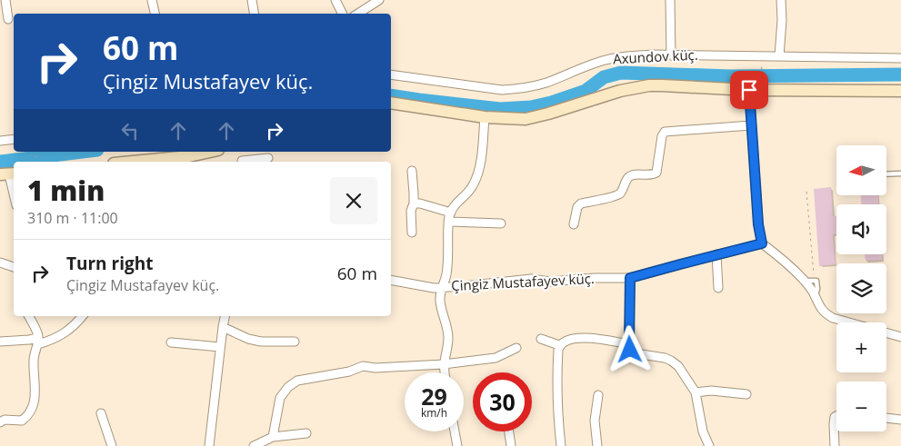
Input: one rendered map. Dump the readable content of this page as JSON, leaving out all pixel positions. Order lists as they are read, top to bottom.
{
  "streets": {
    "street": ["Axundov küç.", "Çingiz Mustafayev küç."]
  },
  "north": "left",
  "page": {
    "turn": ["60 m", "Çingiz Mustafayev küç."],
    "map_buttons": ["+", "−"],
    "heading": ["1 min", "310 m · 11:00"],
    "list": [
      {
        "name": "Turn right",
        "note": "Çingiz Mustafayev küç.",
        "value": "60 m"
      }
    ],
    "speed": "29 km/h",
    "limit": "30"
  }
}
